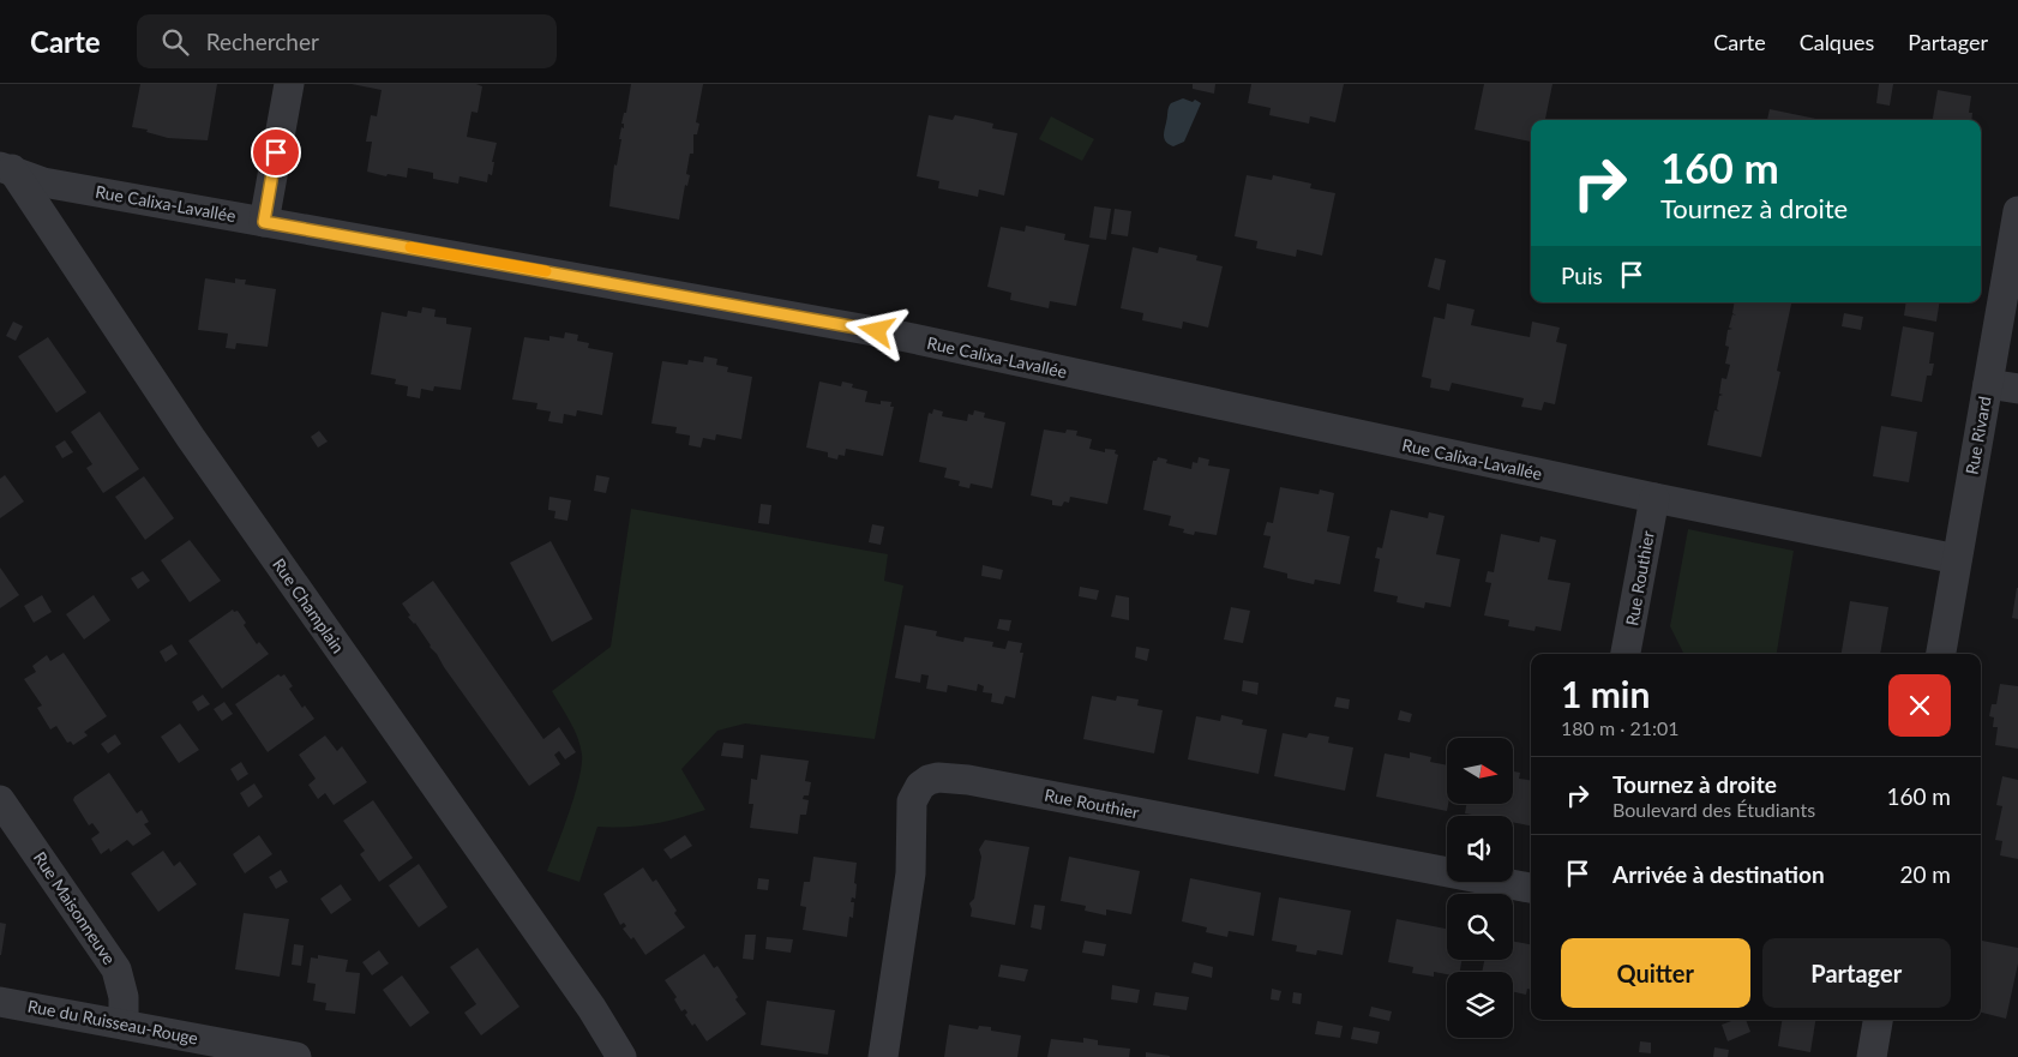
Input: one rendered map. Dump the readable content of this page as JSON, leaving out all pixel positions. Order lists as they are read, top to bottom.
{
  "streets": {
    "street": [
      "Rue Calixa-Lavallée",
      "Rue Rivard",
      "Rue Routhier",
      "Rue Champlain",
      "Rue Maisonneuve",
      "Rue du Ruisseau-Rouge"
    ]
  },
  "crossings": [
    ["Rue Calixa-Lavallée", "Rue Rivard"],
    ["Rue Calixa-Lavallée", "Rue Routhier"],
    ["Rue Calixa-Lavallée", "Rue Champlain"],
    ["Rue Maisonneuve", "Rue du Ruisseau-Rouge"]
  ],
  "north": "right",
  "page": {
    "header": "Carte",
    "search": "Rechercher",
    "nav": ["Carte", "Calques", "Partager"],
    "turn": ["160 m", "Tournez à droite"],
    "then": "Puis",
    "heading": ["1 min", "180 m · 21:01"],
    "list": [
      {
        "name": "Tournez à droite",
        "note": "Boulevard des Étudiants",
        "value": "160 m"
      },
      {
        "name": "Arrivée à destination",
        "value": "20 m"
      }
    ],
    "buttons": ["Quitter", "Partager"]
  }
}
